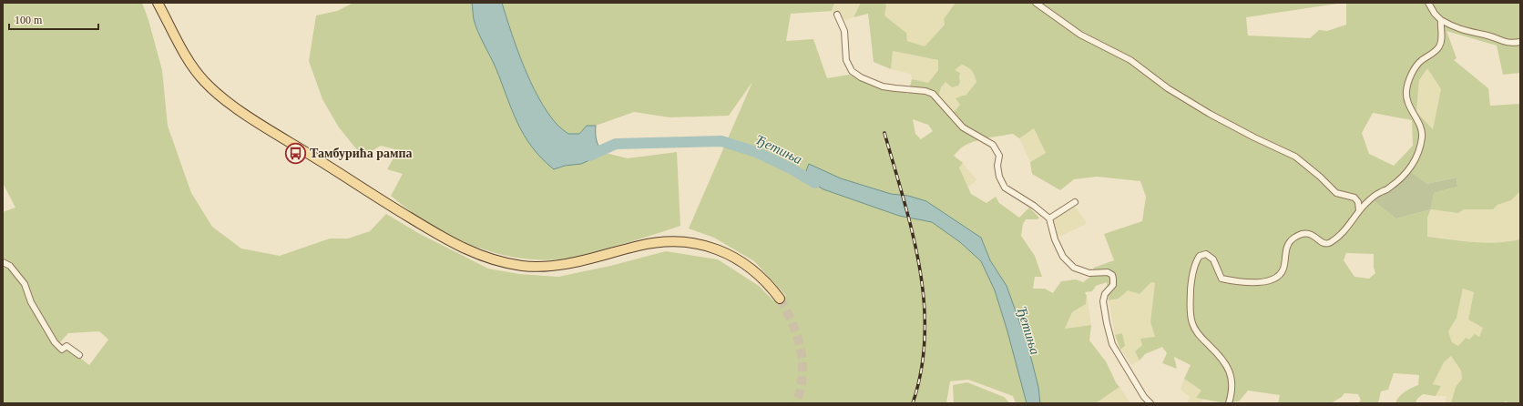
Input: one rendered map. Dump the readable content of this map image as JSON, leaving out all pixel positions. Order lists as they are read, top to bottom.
{
  "water": ["Ђетиња"],
  "places": {
    "bus stop": ["Тамбурића рампа"]
  },
  "scale_bar": "100 m"
}
